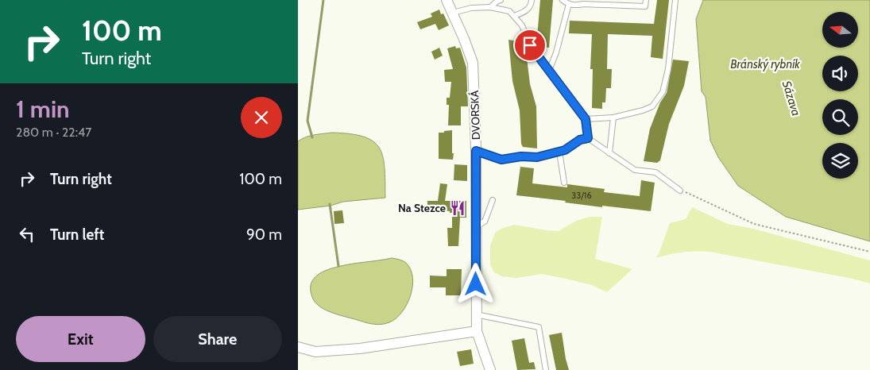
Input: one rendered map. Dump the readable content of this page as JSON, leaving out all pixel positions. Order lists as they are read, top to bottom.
{
  "streets": {
    "street": ["DVORSKÁ"]
  },
  "water": ["Bránský rybník", "Sázava"],
  "places": {
    "restaurant": ["Na Stezce"]
  },
  "house_numbers": ["33/16"],
  "north": "left",
  "page": {
    "turn": ["100 m", "Turn right"],
    "heading": ["1 min", "280 m · 22:47"],
    "list": [
      {
        "name": "Turn right",
        "value": "100 m"
      },
      {
        "name": "Turn left",
        "value": "90 m"
      }
    ],
    "buttons": ["Exit", "Share"]
  }
}
